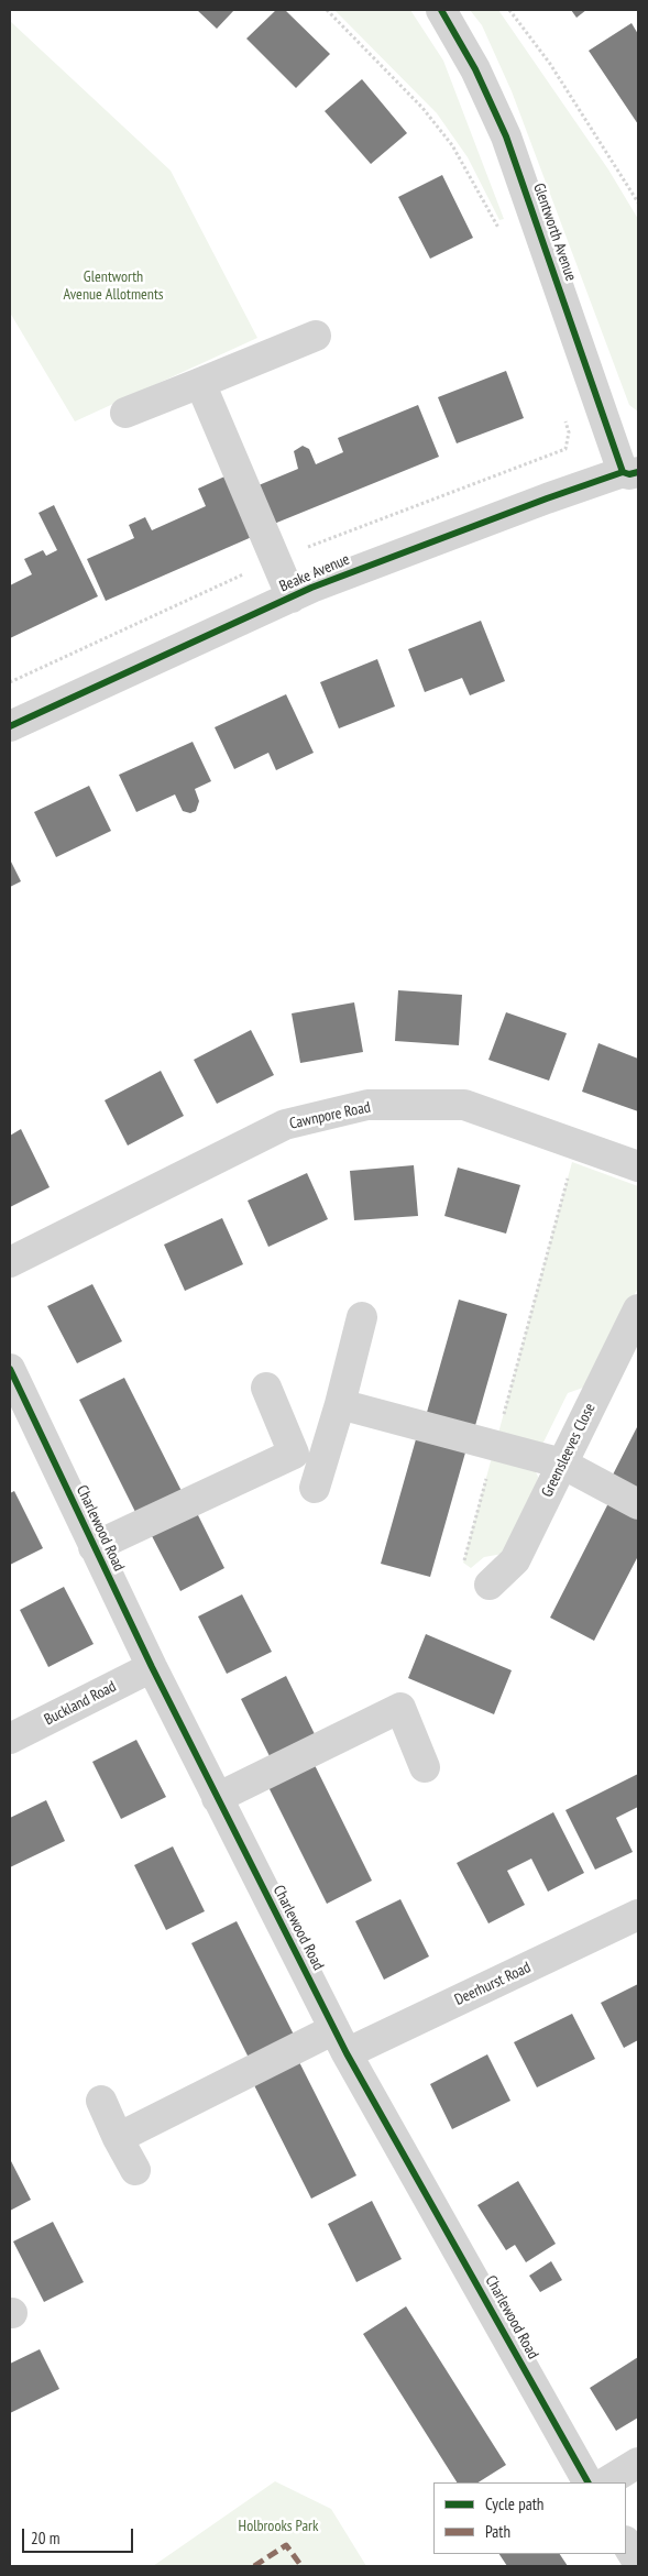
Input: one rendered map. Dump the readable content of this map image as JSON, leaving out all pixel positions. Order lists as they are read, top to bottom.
{
  "streets": {
    "street": [
      "Glentworth Avenue",
      "Beake Avenue",
      "Cawnpore Road",
      "Greensleeves Close",
      "Charlewood Road",
      "Buckland Road",
      "Deerhurst Road"
    ]
  },
  "crossings": [
    ["Glentworth Avenue", "Beake Avenue"],
    ["Charlewood Road", "Buckland Road"],
    ["Charlewood Road", "Deerhurst Road"]
  ],
  "parks": ["Glentworth Avenue Allotments", "Holbrooks Park"],
  "legend": ["Cycle path", "Path"],
  "scale_bar": "20 m"
}
